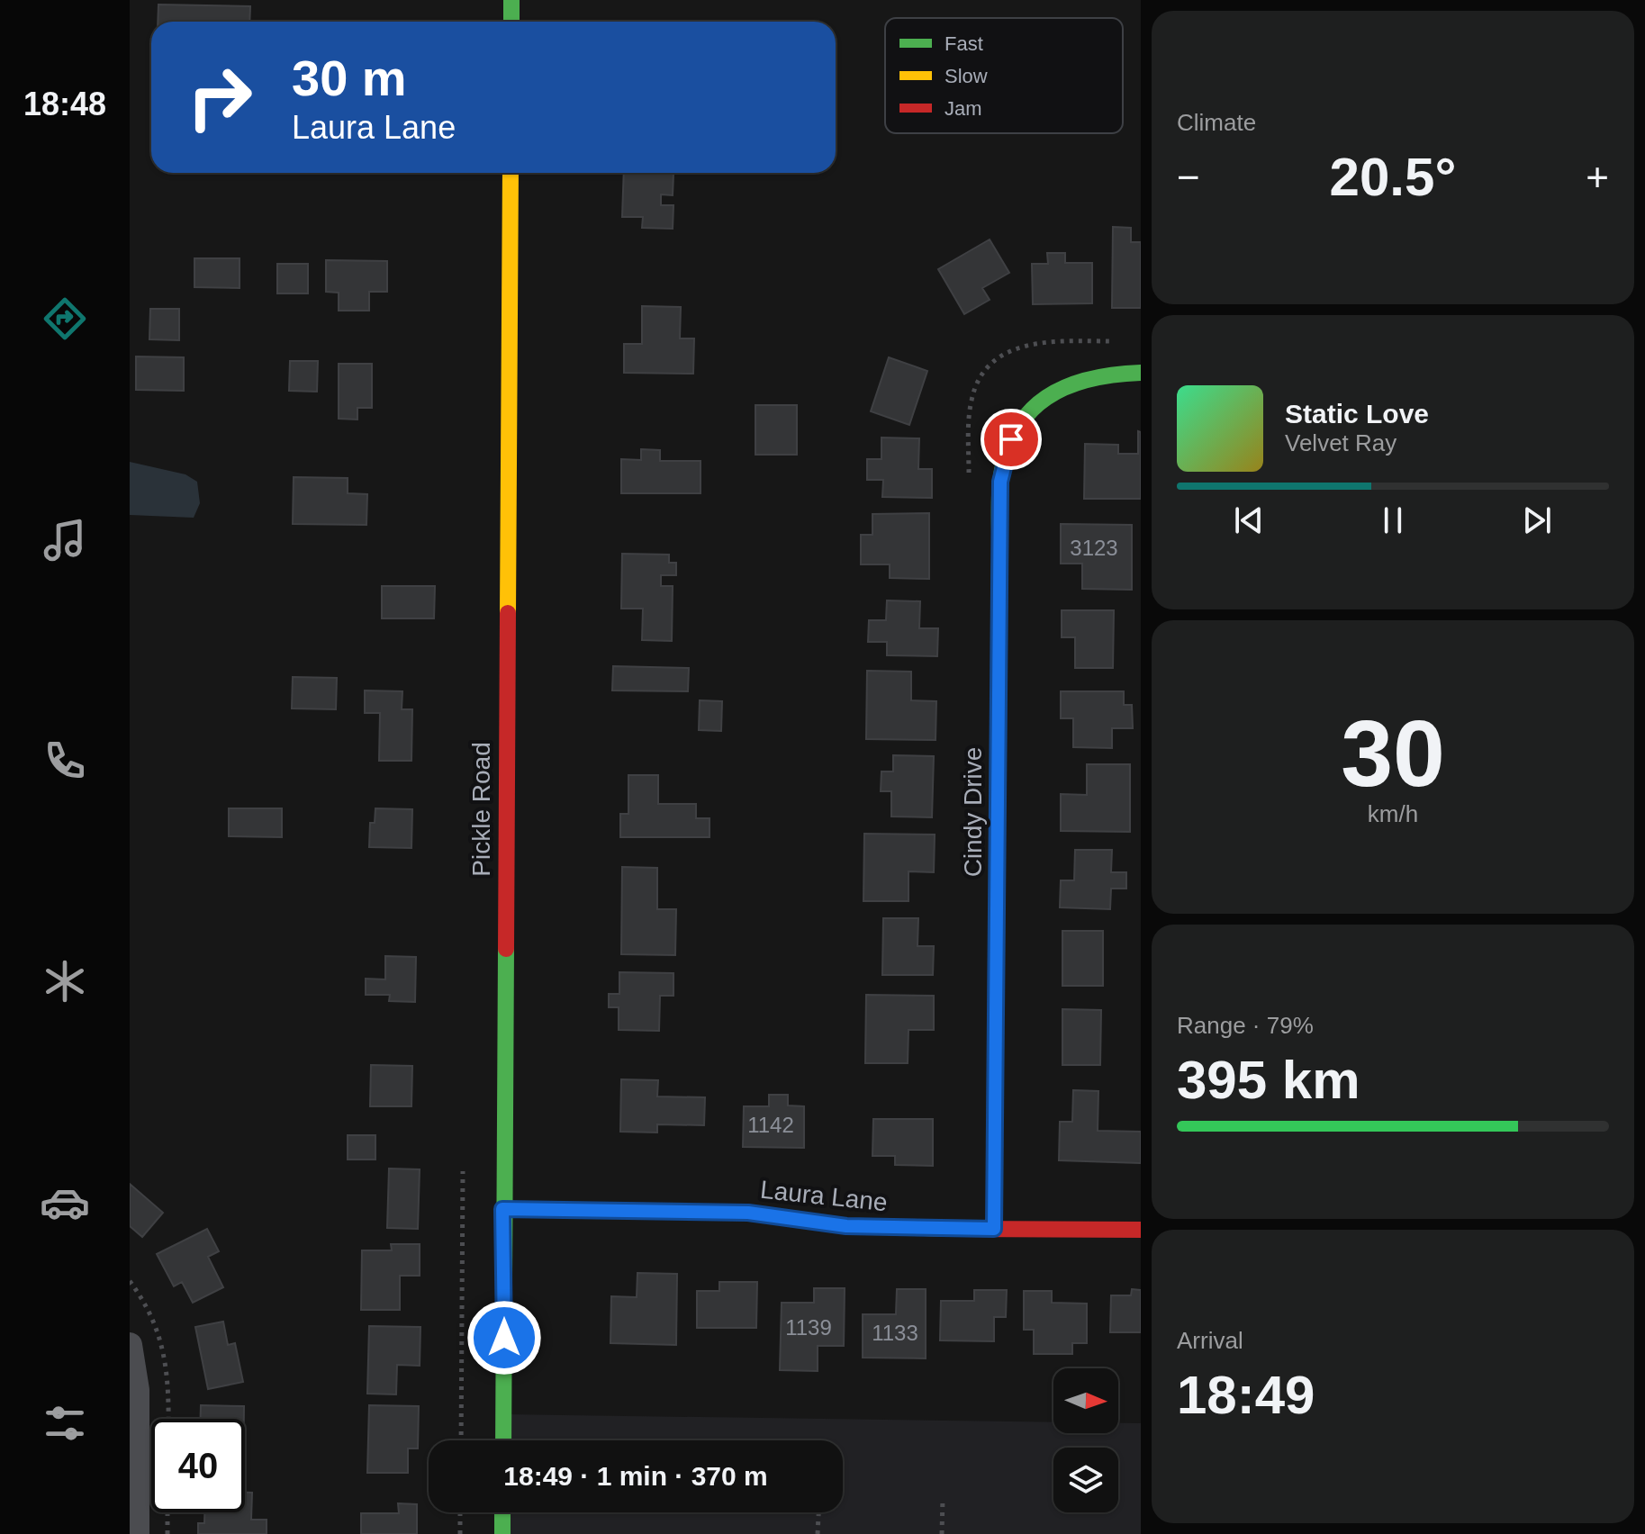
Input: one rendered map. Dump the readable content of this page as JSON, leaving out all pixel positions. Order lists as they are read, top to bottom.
{
  "streets": {
    "street": ["Pickle Road", "Cindy Drive", "Laura Lane"]
  },
  "crossings": [
    ["Pickle Road", "Laura Lane"],
    ["Cindy Drive", "Laura Lane"]
  ],
  "house_numbers": [
    "3123",
    "1142",
    "1139",
    "1133"
  ],
  "legend": ["Fast", "Slow", "Jam"],
  "north": "right",
  "page": {
    "tabs": "18:48",
    "tile": [
      "Climate",
      ["30", "km/h"],
      ["Range · 79%", "395 km"],
      ["Arrival", "18:49"]
    ],
    "turn": ["30 m", "Laura Lane"],
    "heat": ["−", "20.5°", "+"],
    "song": ["Static Love", "Velvet Ray"],
    "limit": "40",
    "trip": "18:49 · 1 min · 370 m"
  }
}
